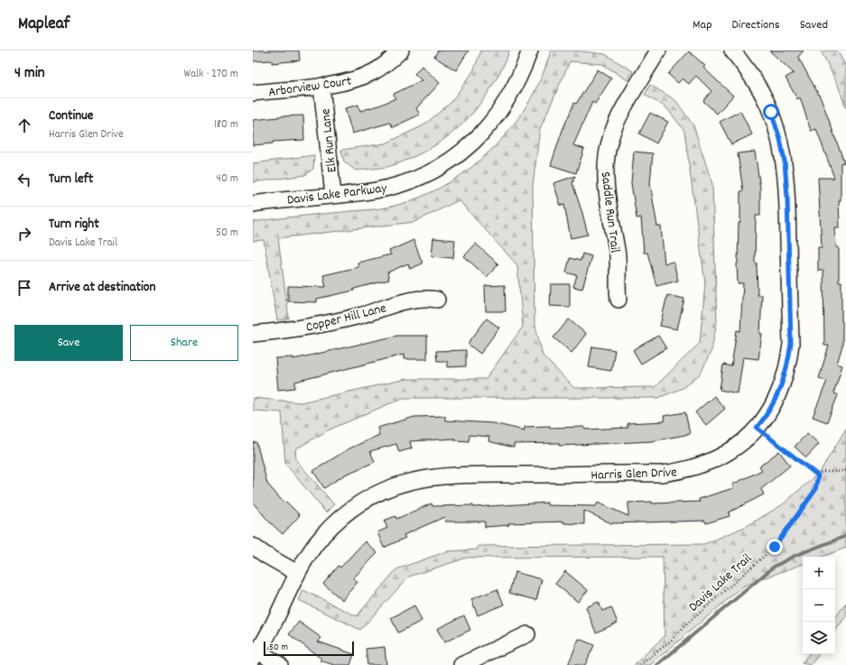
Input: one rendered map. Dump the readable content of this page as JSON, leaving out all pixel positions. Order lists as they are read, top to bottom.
{
  "streets": {
    "street": [
      "Arborview Court",
      "Elk Run Lane",
      "Davis Lake Parkway",
      "Saddle Run Trail",
      "Copper Hill Lane",
      "Harris Glen Drive"
    ],
    "path": ["Davis Lake Trail"]
  },
  "crossings": [
    ["Arborview Court", "Elk Run Lane"],
    ["Elk Run Lane", "Davis Lake Parkway"]
  ],
  "scale_bar": "50 m",
  "page": {
    "header": "Mapleaf",
    "nav": ["Map", "Directions", "Saved"],
    "heading": ["4 min", "Walk · 270 m"],
    "list": [
      ["Continue", "Harris Glen Drive", "180 m"],
      ["Turn left", "40 m"],
      ["Turn right", "Davis Lake Trail", "50 m"],
      "Arrive at destination"
    ],
    "buttons": ["Save", "Share"],
    "map_buttons": ["+", "−"],
    "scale": "50 m"
  }
}
